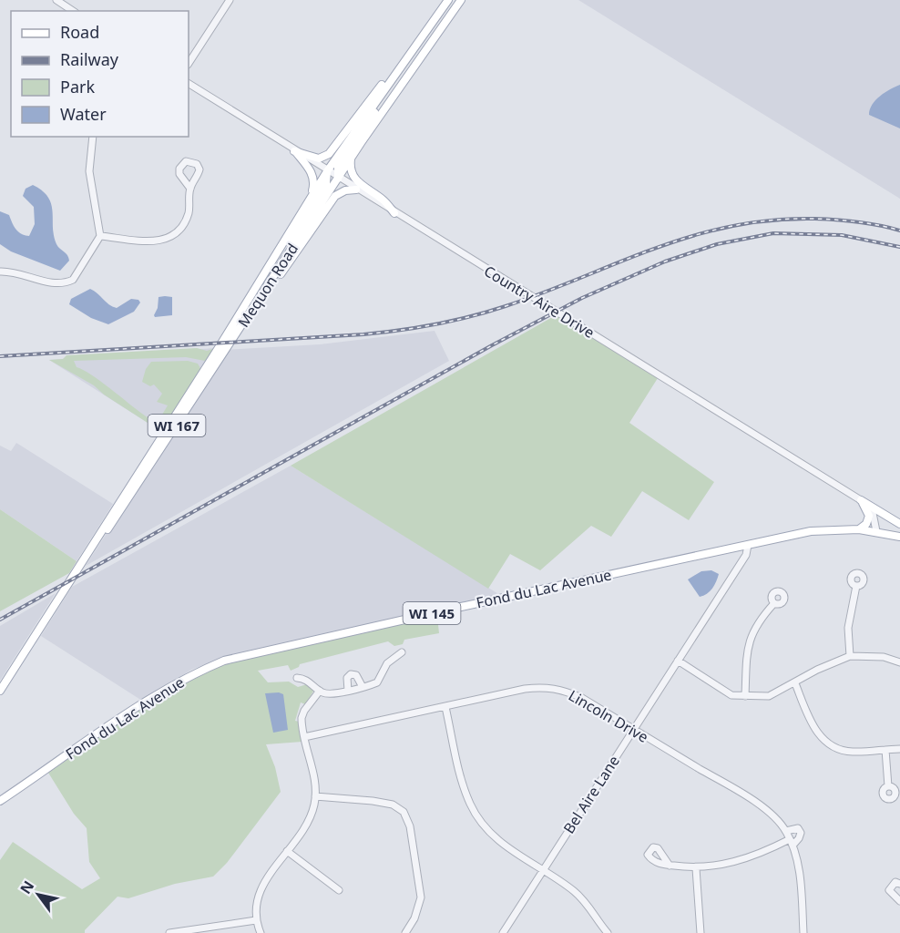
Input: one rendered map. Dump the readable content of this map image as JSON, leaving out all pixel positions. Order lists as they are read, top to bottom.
{
  "streets": {
    "main road": [
      "Mequon Road",
      "WI 167",
      "Fond du Lac Avenue",
      "WI 145"
    ],
    "street": ["Country Aire Drive", "Lincoln Drive", "Bel Aire Lane"]
  },
  "crossings": [
    ["Mequon Road", "Country Aire Drive"],
    ["Country Aire Drive", "Fond du Lac Avenue"],
    ["Fond du Lac Avenue", "Bel Aire Lane"],
    ["Lincoln Drive", "Bel Aire Lane"]
  ],
  "legend": [
    "Road",
    "Railway",
    "Park",
    "Water"
  ],
  "north": "top left"
}
